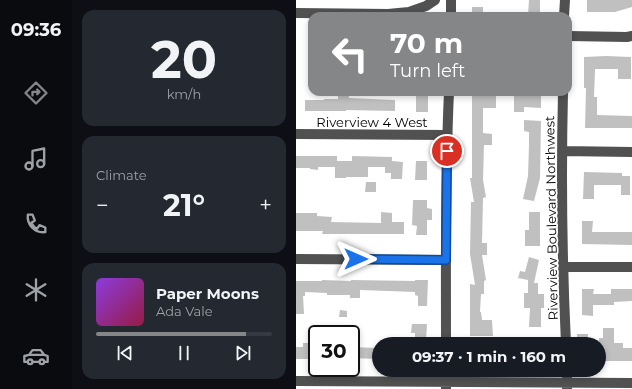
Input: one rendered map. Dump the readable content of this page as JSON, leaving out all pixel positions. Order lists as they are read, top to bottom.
{
  "streets": {
    "street": ["Riverview 4 West", "Riverview Boulevard Northwest"]
  },
  "page": {
    "tabs": "09:36",
    "tile": [
      ["20", "km/h"],
      "Climate"
    ],
    "turn": ["70 m", "Turn left"],
    "heat": ["−", "21°", "+"],
    "song": ["Paper Moons", "Ada Vale"],
    "limit": "30",
    "trip": "09:37 · 1 min · 160 m"
  }
}
